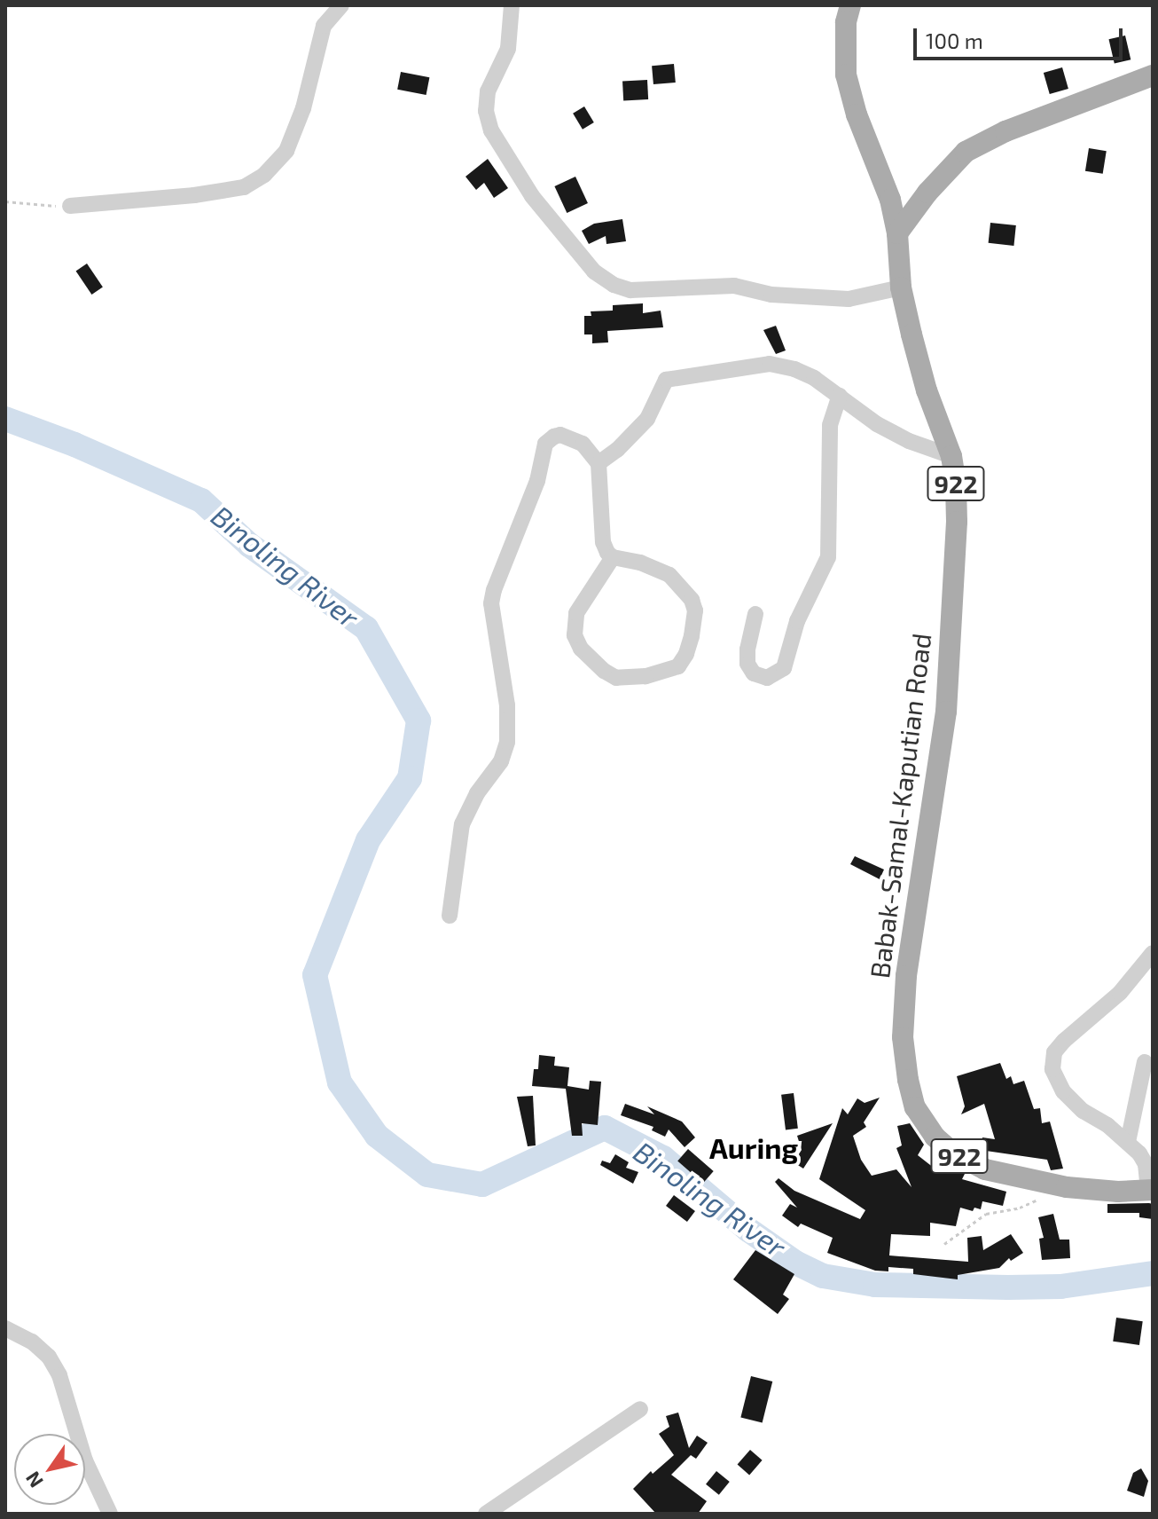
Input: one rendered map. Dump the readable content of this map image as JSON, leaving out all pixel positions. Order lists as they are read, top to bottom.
{
  "streets": {
    "main road": ["922", "Babak-Samal-Kaputian Road"]
  },
  "districts": ["Auring"],
  "water": ["Binoling River"],
  "scale_bar": "100 m",
  "north": "bottom left"
}
